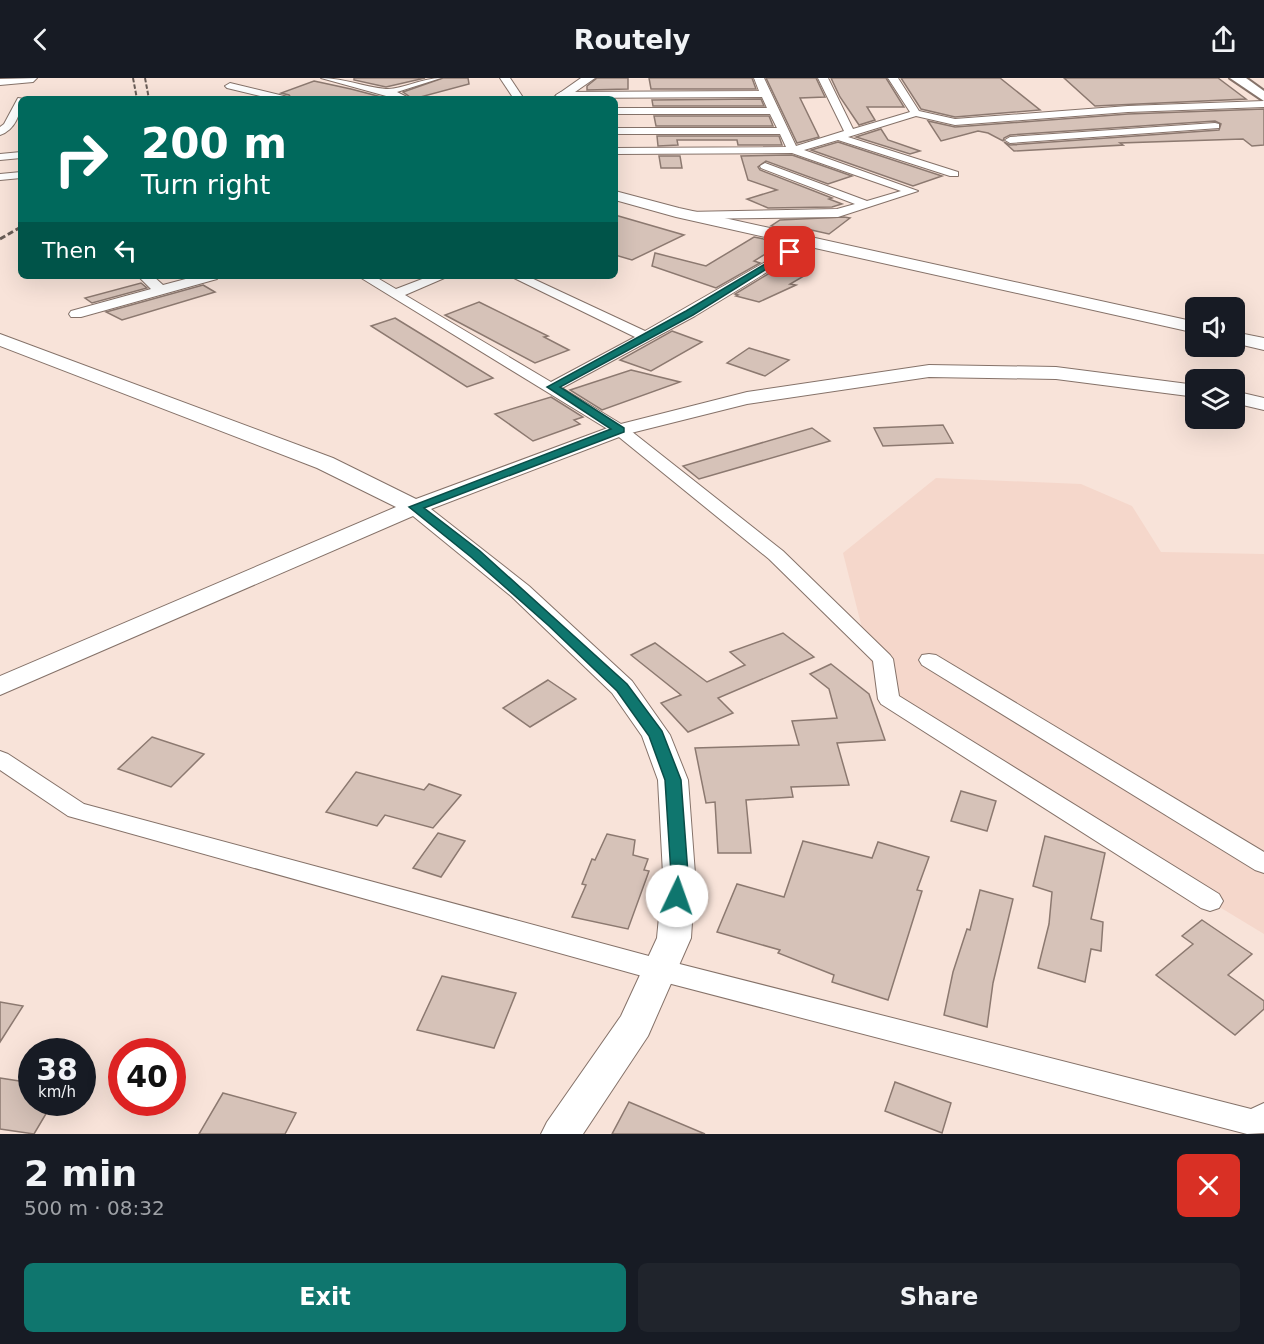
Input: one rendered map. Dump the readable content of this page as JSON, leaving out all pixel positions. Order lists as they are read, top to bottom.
{
  "page": {
    "header": "Routely",
    "turn": ["200 m", "Turn right"],
    "then": "Then",
    "speed": "38 km/h",
    "limit": "40",
    "heading": ["2 min", "500 m · 08:32"],
    "buttons": ["Exit", "Share"]
  }
}
